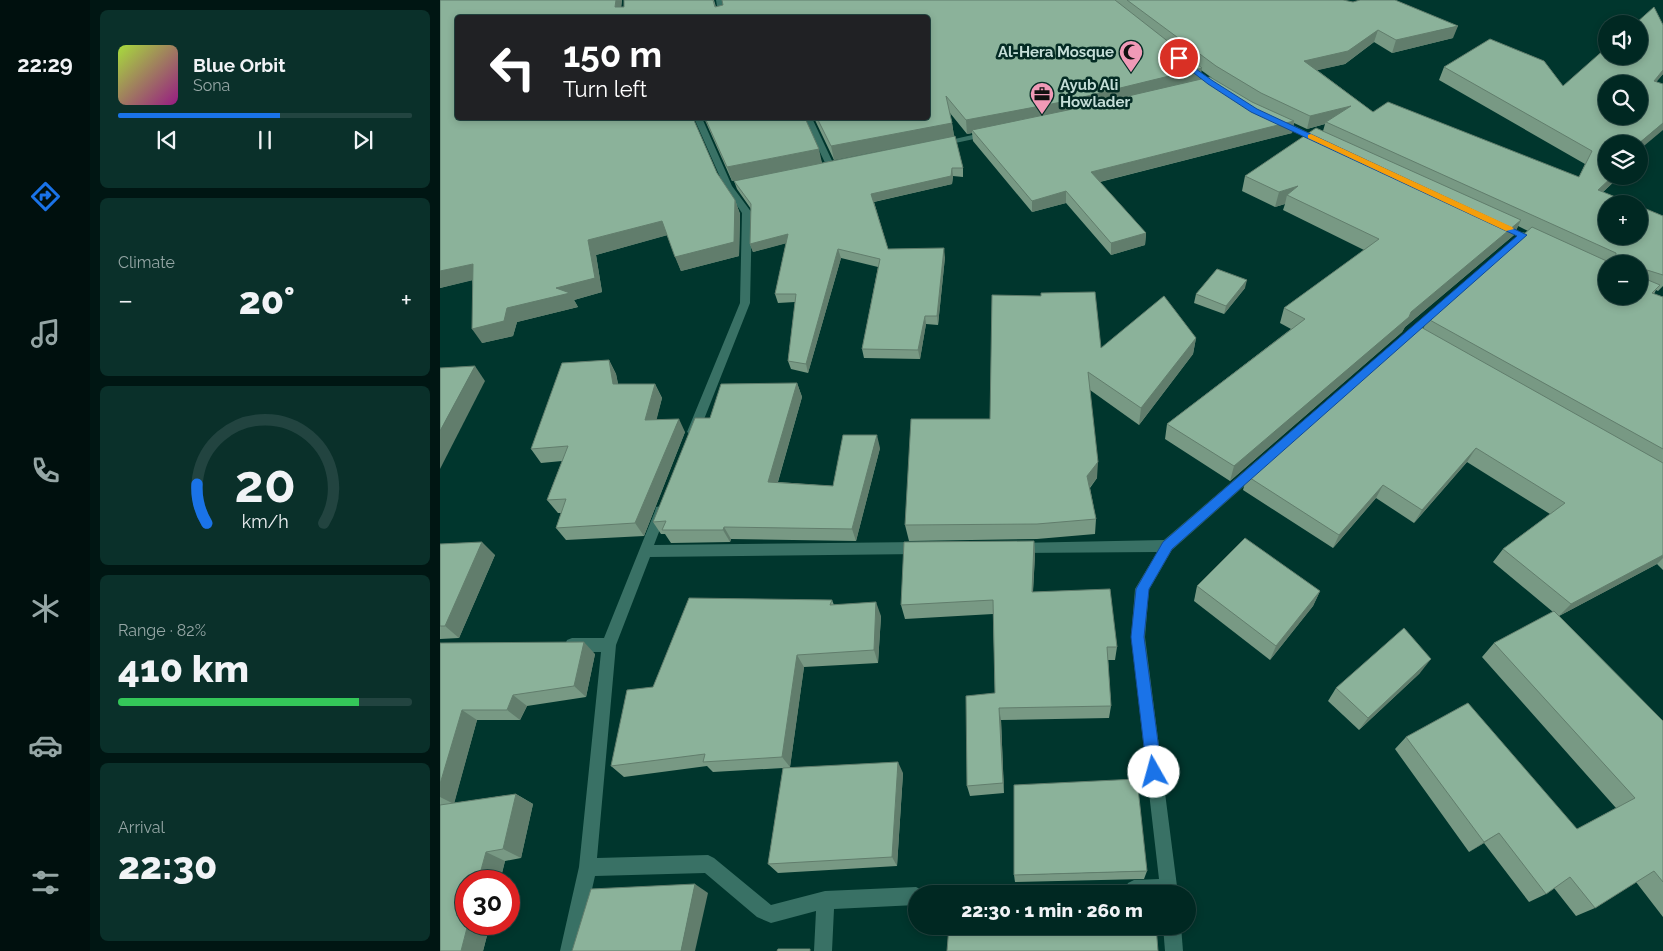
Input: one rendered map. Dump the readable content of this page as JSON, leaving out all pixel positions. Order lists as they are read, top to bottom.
{
  "places": {
    "mosque": ["Al-Hera Mosque"],
    "office": ["Ayub Ali Howlader"]
  },
  "page": {
    "tabs": "22:29",
    "map_buttons": ["+", "−"],
    "turn": ["150 m", "Turn left"],
    "song": ["Blue Orbit", "Sona"],
    "tile": [
      "Climate",
      ["Range · 82%", "410 km"],
      ["Arrival", "22:30"]
    ],
    "heat": ["−", "20°", "+"],
    "limit": "30",
    "trip": "22:30 · 1 min · 260 m",
    "gauge": ["20", "km/h"]
  }
}
